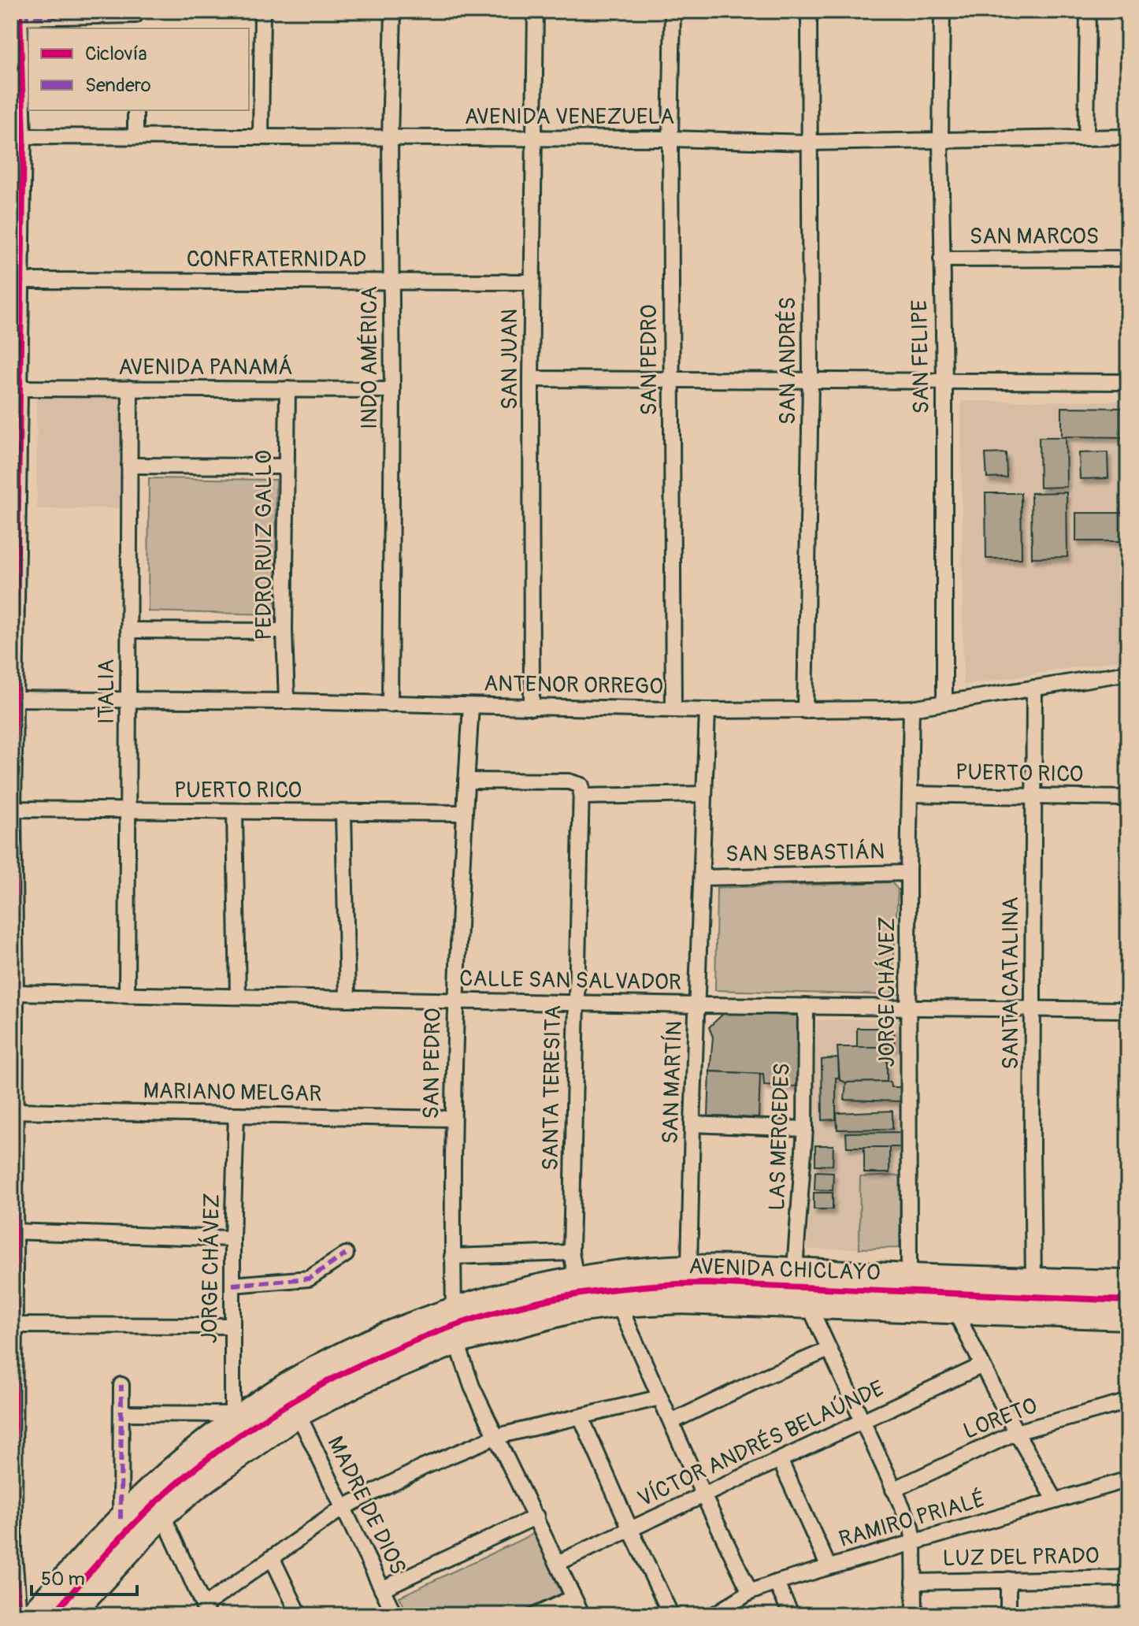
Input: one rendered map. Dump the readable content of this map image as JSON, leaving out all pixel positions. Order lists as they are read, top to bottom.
{
  "streets": {
    "main road": ["AVENIDA CHICLAYO"],
    "street": [
      "AVENIDA VENEZUELA",
      "SAN MARCOS",
      "CONFRATERNIDAD",
      "SAN FELIPE",
      "INDO AMÉRICA",
      "SAN JUAN",
      "SAN PEDRO",
      "SAN ANDRÉS",
      "AVENIDA PANAMÁ",
      "PEDRO RUIZ GALLO",
      "ANTENOR ORREGO",
      "ITALIA",
      "PUERTO RICO",
      "SAN SEBASTIÁN",
      "CALLE SAN SALVADOR",
      "SANTA CATALINA",
      "JORGE CHÁVEZ",
      "SAN MARTÍN",
      "SANTA TERESITA",
      "MARIANO MELGAR",
      "LAS MERCEDES",
      "LORETO",
      "VÍCTOR ANDRÉS BELAÚNDE",
      "MADRE DE DIOS",
      "RAMIRO PRIALÉ",
      "LUZ DEL PRADO"
    ]
  },
  "crossings": [
    ["AVENIDA VENEZUELA", "SAN FELIPE"],
    ["AVENIDA VENEZUELA", "INDO AMÉRICA"],
    ["AVENIDA VENEZUELA", "SAN JUAN"],
    ["AVENIDA VENEZUELA", "SAN PEDRO"],
    ["AVENIDA VENEZUELA", "SAN ANDRÉS"],
    ["SAN MARCOS", "SAN FELIPE"],
    ["CONFRATERNIDAD", "INDO AMÉRICA"],
    ["CONFRATERNIDAD", "SAN JUAN"],
    ["SAN FELIPE", "ANTENOR ORREGO"],
    ["INDO AMÉRICA", "AVENIDA PANAMÁ"],
    ["INDO AMÉRICA", "ANTENOR ORREGO"],
    ["SAN JUAN", "ANTENOR ORREGO"],
    ["SAN PEDRO", "ANTENOR ORREGO"],
    ["SAN PEDRO", "PUERTO RICO"],
    ["SAN PEDRO", "CALLE SAN SALVADOR"],
    ["SAN PEDRO", "MARIANO MELGAR"],
    ["SAN PEDRO", "AVENIDA CHICLAYO"],
    ["SAN ANDRÉS", "ANTENOR ORREGO"],
    ["AVENIDA PANAMÁ", "PEDRO RUIZ GALLO"],
    ["AVENIDA PANAMÁ", "ITALIA"],
    ["PEDRO RUIZ GALLO", "ANTENOR ORREGO"],
    ["ANTENOR ORREGO", "ITALIA"],
    ["ANTENOR ORREGO", "SANTA CATALINA"],
    ["ANTENOR ORREGO", "JORGE CHÁVEZ"],
    ["ANTENOR ORREGO", "SAN MARTÍN"],
    ["ITALIA", "PUERTO RICO"],
    ["ITALIA", "CALLE SAN SALVADOR"],
    ["PUERTO RICO", "SANTA CATALINA"],
    ["PUERTO RICO", "JORGE CHÁVEZ"],
    ["SAN SEBASTIÁN", "JORGE CHÁVEZ"],
    ["SAN SEBASTIÁN", "SAN MARTÍN"],
    ["CALLE SAN SALVADOR", "SANTA CATALINA"],
    ["CALLE SAN SALVADOR", "JORGE CHÁVEZ"],
    ["CALLE SAN SALVADOR", "SAN MARTÍN"],
    ["CALLE SAN SALVADOR", "SANTA TERESITA"],
    ["CALLE SAN SALVADOR", "LAS MERCEDES"],
    ["SANTA CATALINA", "AVENIDA CHICLAYO"],
    ["JORGE CHÁVEZ", "MARIANO MELGAR"],
    ["JORGE CHÁVEZ", "AVENIDA CHICLAYO"],
    ["SAN MARTÍN", "AVENIDA CHICLAYO"],
    ["SANTA TERESITA", "AVENIDA CHICLAYO"],
    ["LAS MERCEDES", "AVENIDA CHICLAYO"],
    ["AVENIDA CHICLAYO", "MADRE DE DIOS"]
  ],
  "legend": ["Ciclovía", "Sendero"],
  "scale_bar": "50 m"
}
